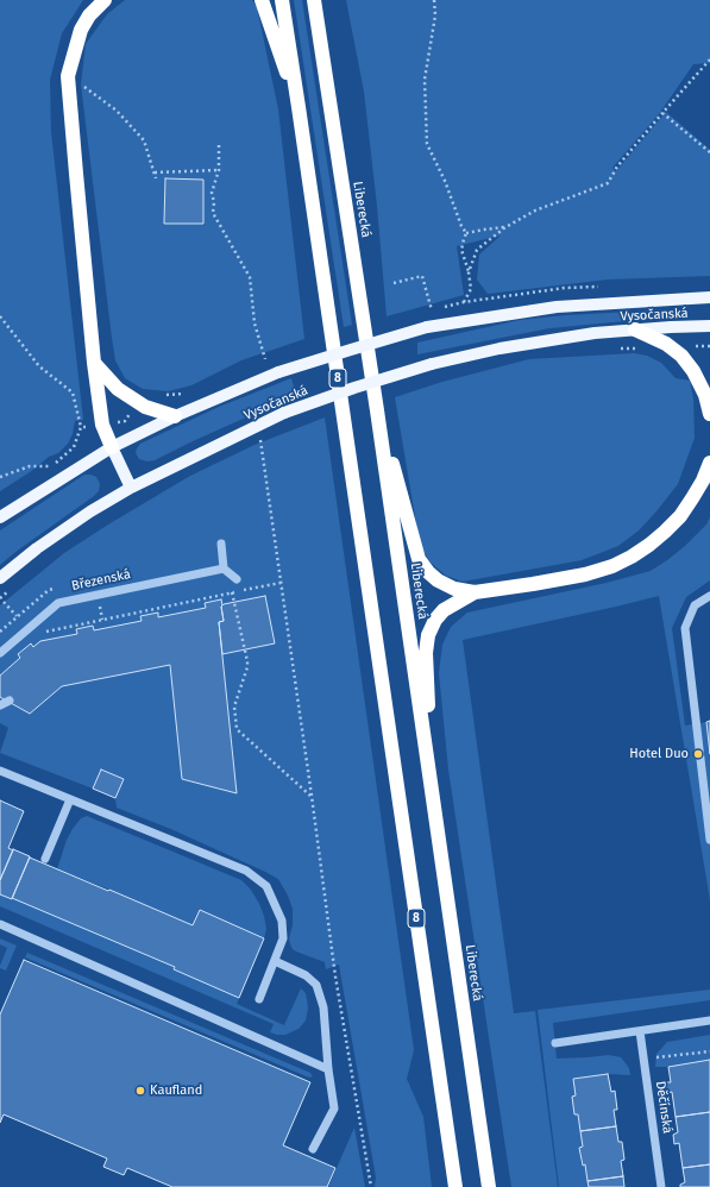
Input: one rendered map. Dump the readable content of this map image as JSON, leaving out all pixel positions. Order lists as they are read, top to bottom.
{
  "streets": {
    "highway": ["Liberecká", "8"],
    "main road": ["Vysočanská"],
    "street": ["Březenská", "Děčínská"]
  },
  "places": ["Hotel Duo", "Kaufland"]
}
